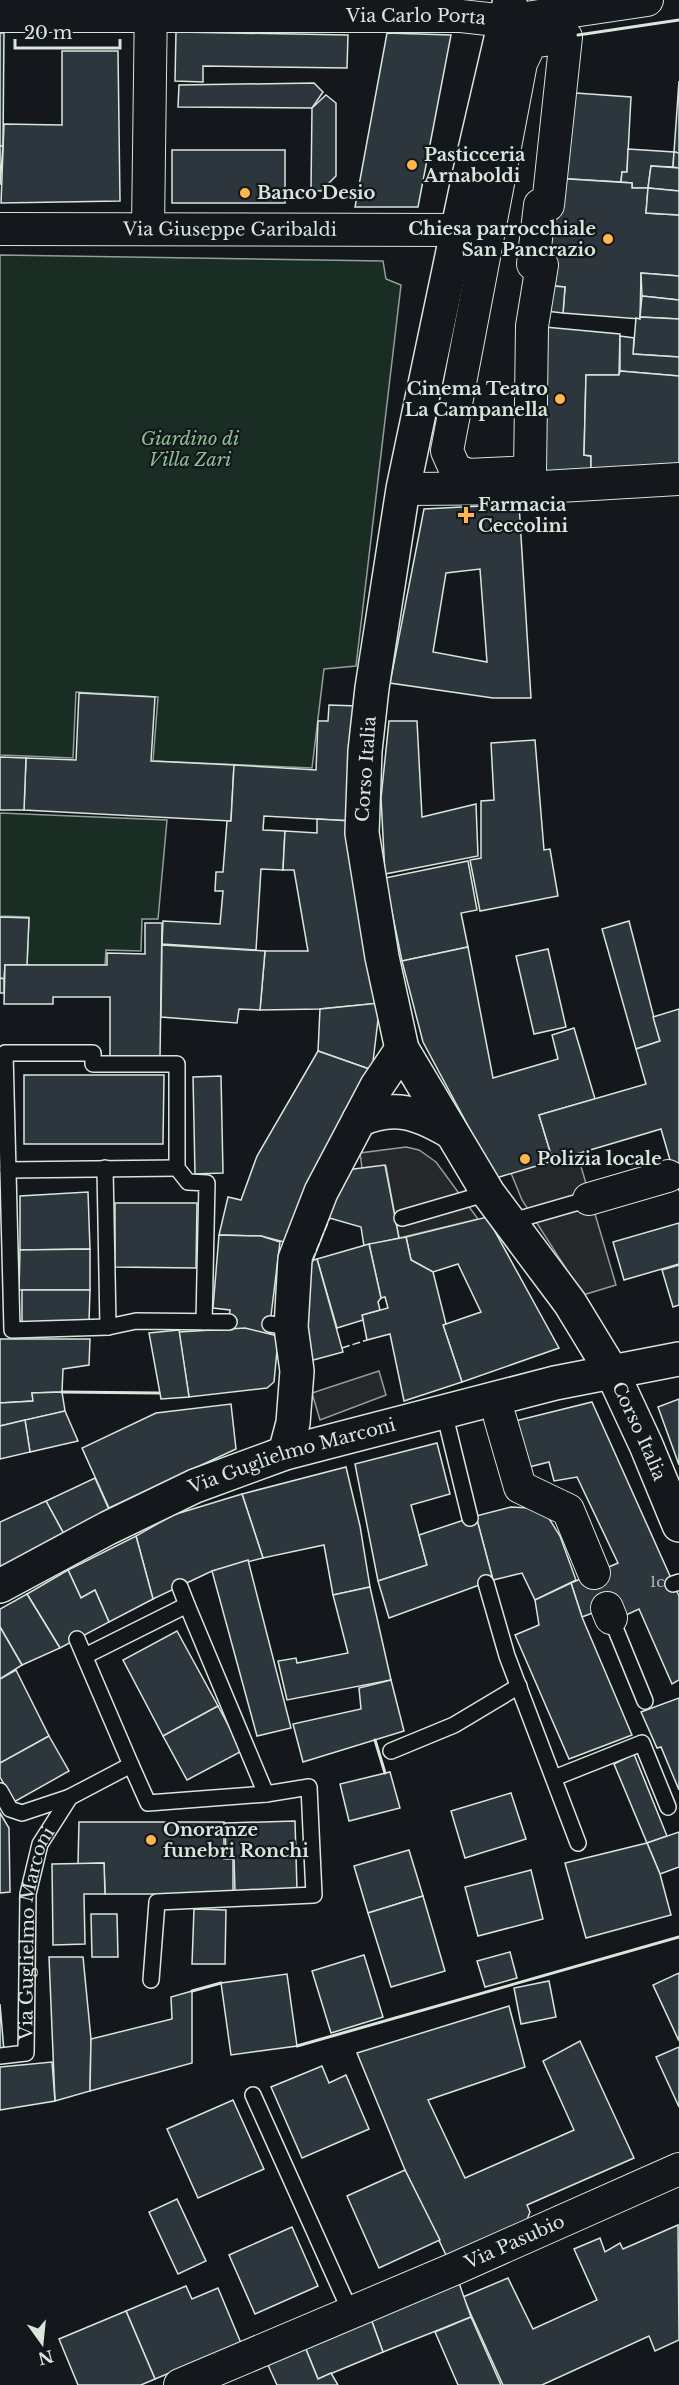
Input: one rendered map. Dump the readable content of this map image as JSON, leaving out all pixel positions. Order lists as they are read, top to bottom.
{
  "streets": {
    "street": [
      "Via Carlo Porta",
      "Via Giuseppe Garibaldi",
      "Corso Italia",
      "Via Guglielmo Marconi",
      "Via Pasubio"
    ]
  },
  "crossings": [
    ["Via Carlo Porta", "Corso Italia"],
    ["Via Giuseppe Garibaldi", "Corso Italia"],
    ["Corso Italia", "Via Guglielmo Marconi"]
  ],
  "parks": ["Giardino di Villa Zari"],
  "places": {
    "other": [
      "Pasticceria Arnaboldi",
      "Banco Desio",
      "Chiesa parrocchiale San Pancrazio",
      "Cinema Teatro La Campanella",
      "Polizia locale",
      "Onoranze funebri Ronchi"
    ],
    "health": ["Farmacia Ceccolini"]
  },
  "house_numbers": ["1c"],
  "scale_bar": "20 m",
  "north": "bottom"
}
